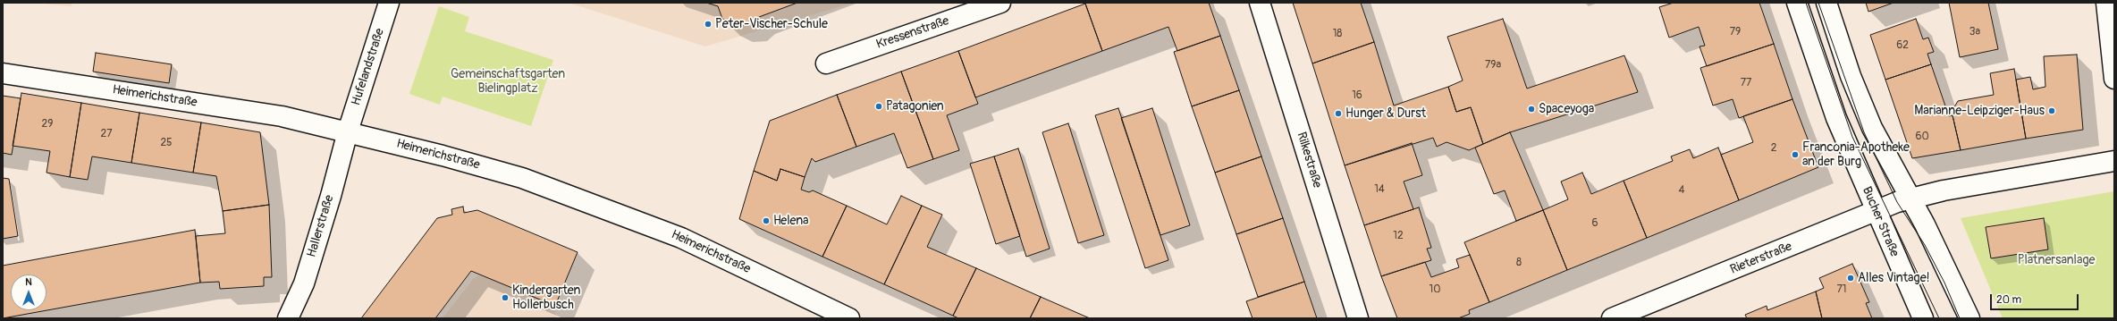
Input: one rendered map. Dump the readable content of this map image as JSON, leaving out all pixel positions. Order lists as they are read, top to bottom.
{
  "streets": {
    "street": [
      "Kressenstraße",
      "Hufelandstraße",
      "Heimerichstraße",
      "Rilkestraße",
      "Bucher Straße",
      "Hallerstraße",
      "Rieterstraße"
    ]
  },
  "crossings": [
    ["Hufelandstraße", "Heimerichstraße"],
    ["Hufelandstraße", "Hallerstraße"],
    ["Heimerichstraße", "Hallerstraße"],
    ["Bucher Straße", "Rieterstraße"]
  ],
  "parks": ["Gemeinschaftsgarten Bielingplatz", "Platnersanlage"],
  "places": [
    "Peter-Vischer-Schule",
    "Patagonien",
    "Spaceyoga",
    "Marianne-Leipziger-Haus",
    "Hunger & Durst",
    "Franconia-Apotheke an der Burg",
    "Helena",
    "Alles Vintage!",
    "Kindergarten Hollerbusch"
  ],
  "house_numbers": [
    "79",
    "3a",
    "18",
    "62",
    "79a",
    "77",
    "16",
    "29",
    "27",
    "60",
    "25",
    "2",
    "14",
    "4",
    "6",
    "12",
    "8",
    "10",
    "71"
  ],
  "scale_bar": "20 m",
  "north": "top"
}
